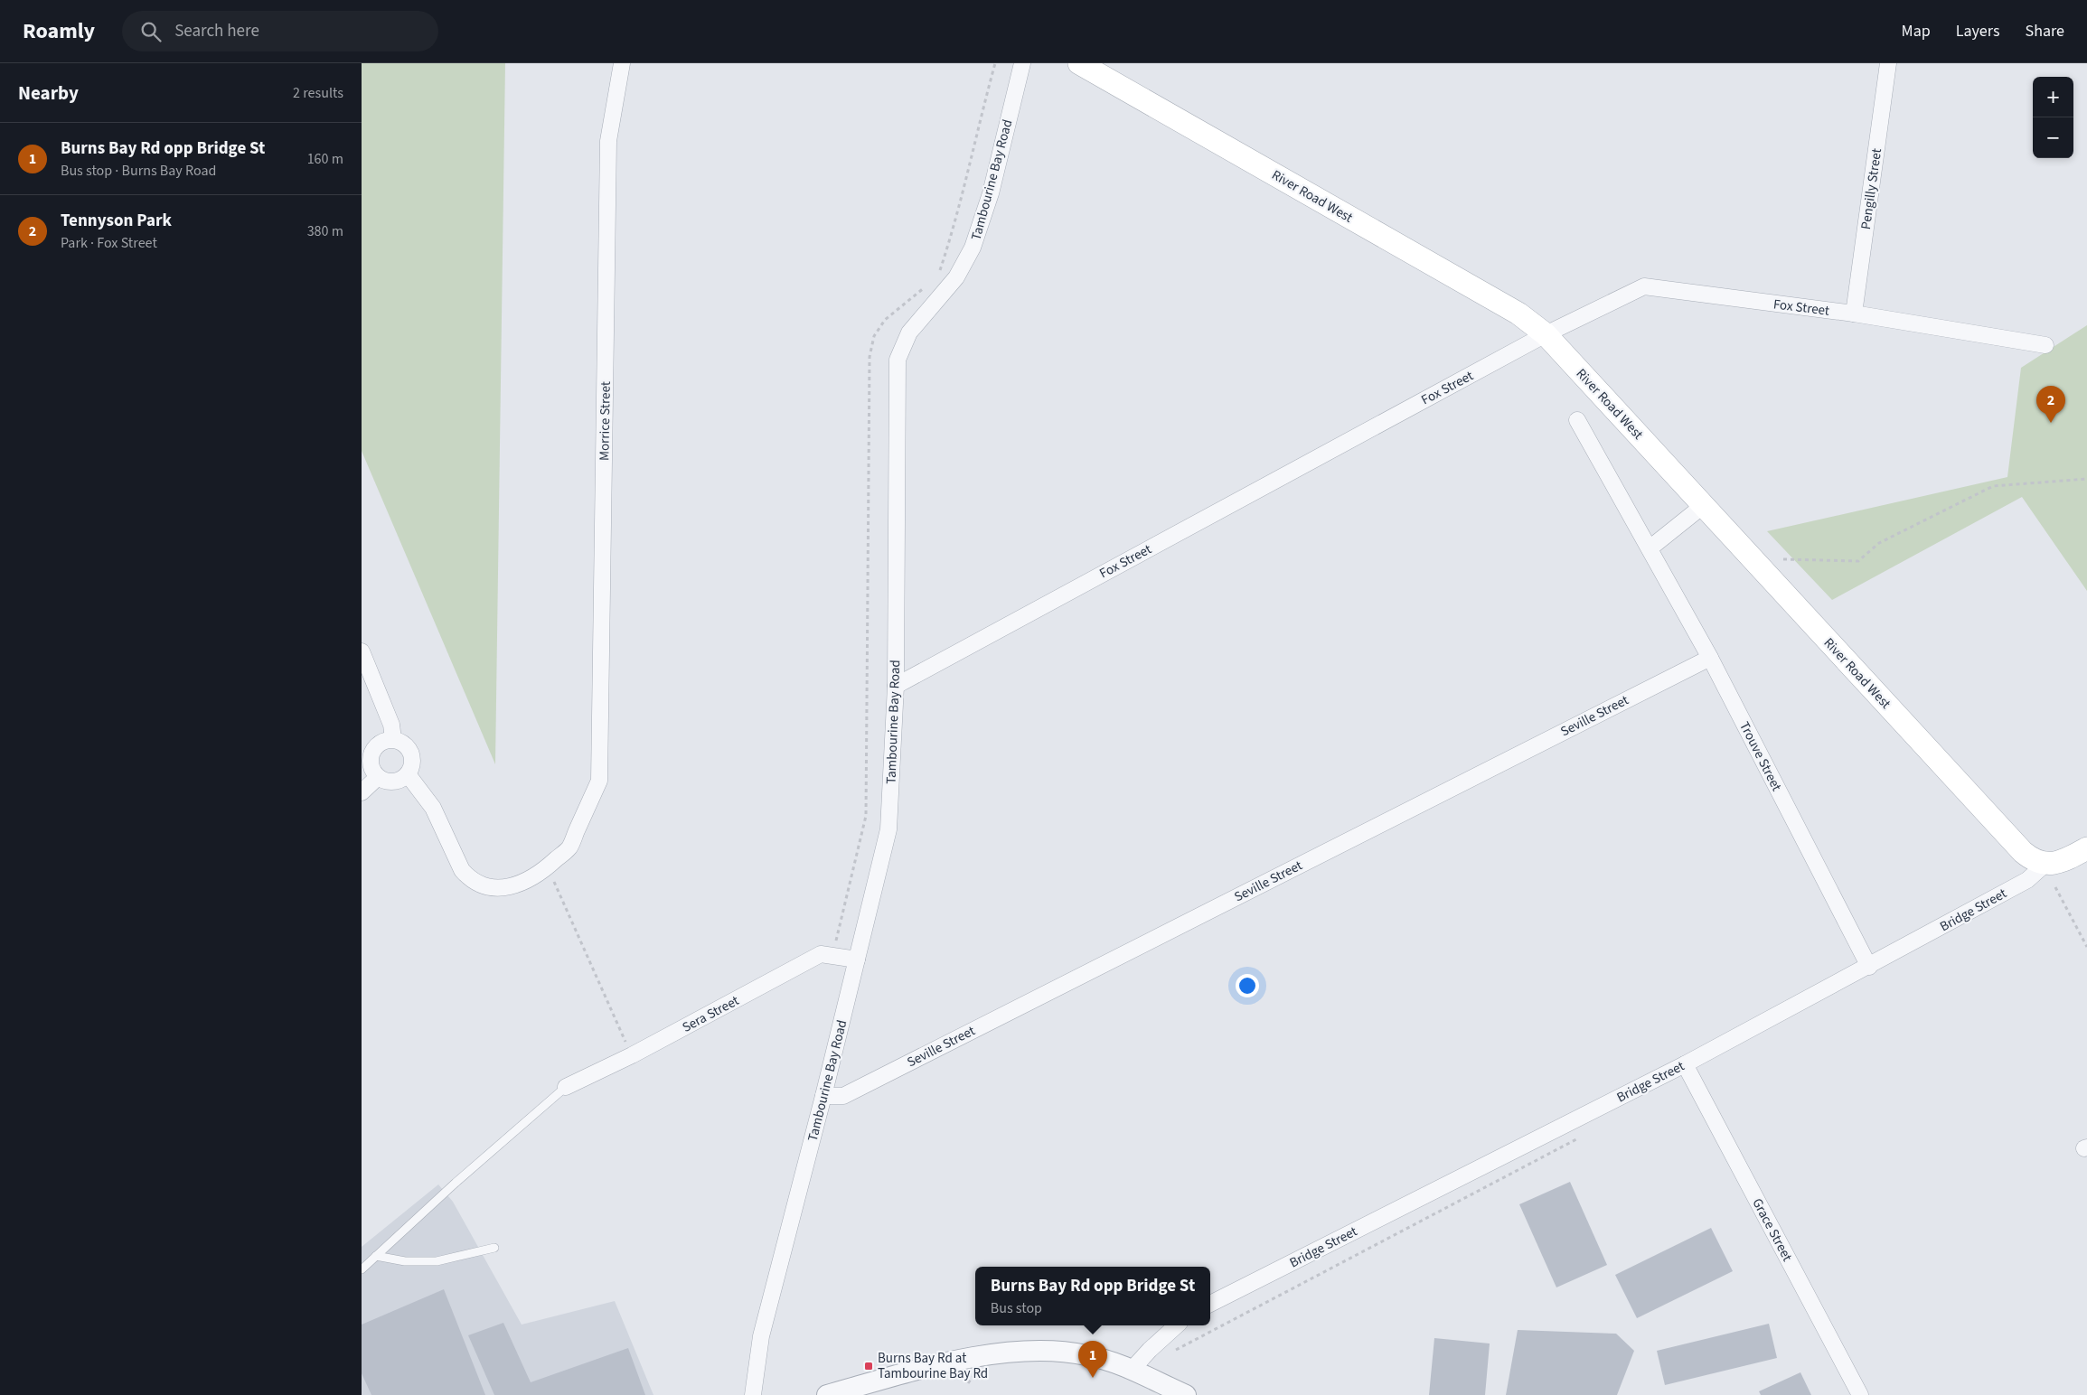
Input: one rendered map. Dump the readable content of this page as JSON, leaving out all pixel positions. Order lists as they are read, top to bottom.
{
  "streets": {
    "main road": ["River Road West", "Bridge Street"],
    "street": [
      "Tambourine Bay Road",
      "Pengilly Street",
      "Fox Street",
      "Morrice Street",
      "Seville Street",
      "Trouve Street",
      "Sera Street",
      "Grace Street"
    ]
  },
  "crossings": [
    ["Tambourine Bay Road", "Fox Street"],
    ["Tambourine Bay Road", "Seville Street"],
    ["Tambourine Bay Road", "Sera Street"],
    ["Pengilly Street", "Fox Street"],
    ["River Road West", "Fox Street"],
    ["River Road West", "Bridge Street"],
    ["Seville Street", "Trouve Street"],
    ["Trouve Street", "Bridge Street"],
    ["Bridge Street", "Grace Street"]
  ],
  "places": {
    "transit": ["Burns Bay Rd at Tambourine Bay Rd"]
  },
  "page": {
    "header": "Roamly",
    "search": "Search here",
    "nav": ["Map", "Layers", "Share"],
    "heading": ["Nearby", "2 results"],
    "map_buttons": ["+", "−"],
    "list": [
      {
        "mark": "1",
        "name": "Burns Bay Rd opp Bridge St",
        "note": "Bus stop · Burns Bay Road",
        "value": "160 m"
      },
      {
        "mark": "2",
        "name": "Tennyson Park",
        "note": "Park · Fox Street",
        "value": "380 m"
      }
    ],
    "pins": ["2", "1"],
    "popup": ["Burns Bay Rd opp Bridge St", "Bus stop"]
  }
}
